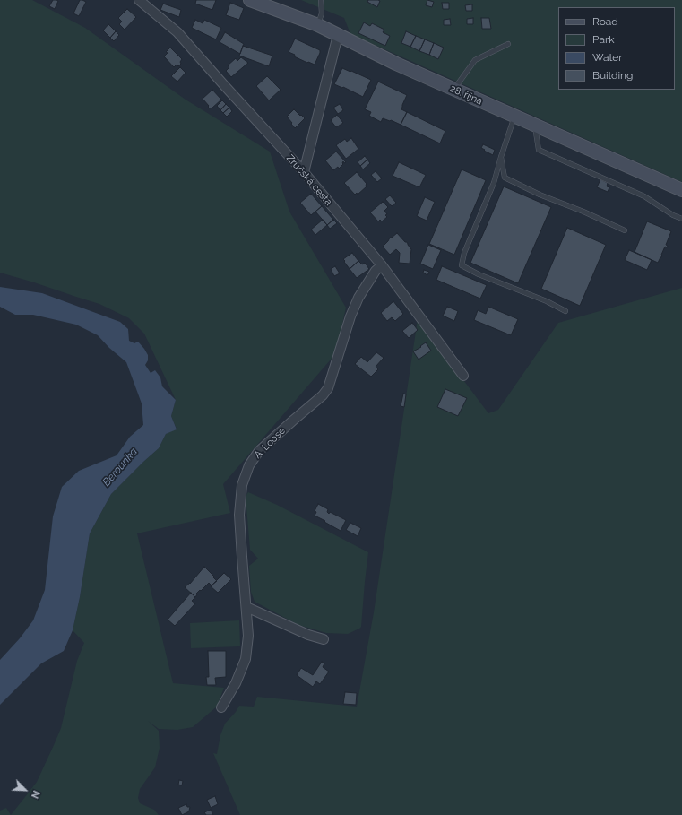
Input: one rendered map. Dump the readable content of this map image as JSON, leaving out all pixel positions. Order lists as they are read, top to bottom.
{
  "streets": {
    "main road": ["28. října"],
    "street": ["Zručská cesta", "A. Loose"]
  },
  "crossings": [
    ["Zručská cesta", "A. Loose"]
  ],
  "water": ["Berounka"],
  "legend": [
    "Road",
    "Park",
    "Water",
    "Building"
  ],
  "north": "bottom right"
}
